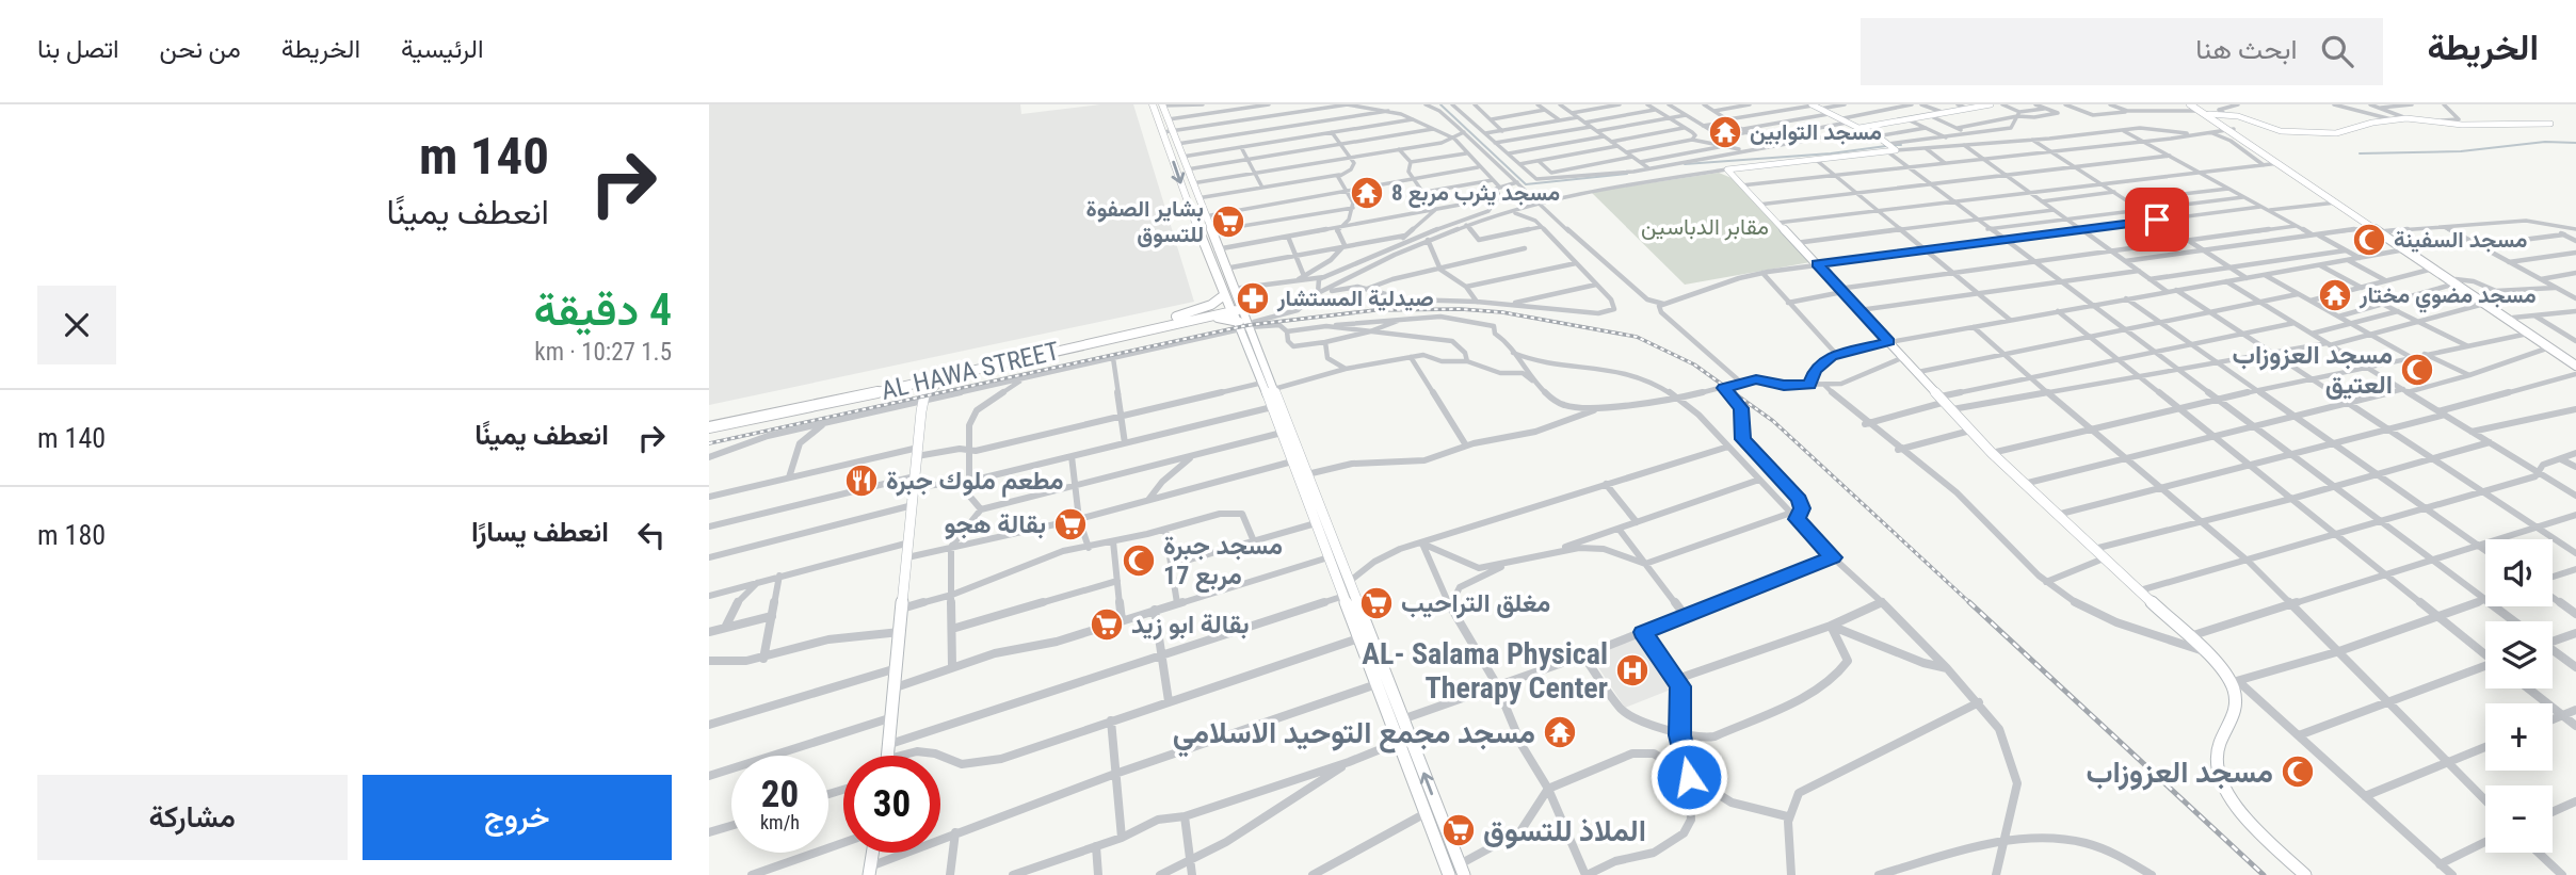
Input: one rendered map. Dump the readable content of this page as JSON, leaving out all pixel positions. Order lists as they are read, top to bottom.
{
  "streets": {
    "highway": ["AL HAWA STREET"]
  },
  "parks": ["مقابر الدباسين"],
  "places": {
    "temple": [
      "مسجد التوابين",
      "مسجد يثرب مربع 8",
      "مسجد مضوي مختار",
      "مسجد مجمع التوحيد الاسلامي"
    ],
    "supermarket": [
      "بشاير الصفوة للتسوق",
      "بقالة هجو",
      "مغلق التراحيب",
      "بقالة ابو زيد",
      "الملاذ للتسوق"
    ],
    "mosque": [
      "مسجد السفينة",
      "مسجد العزوزاب العتيق",
      "مسجد جبرة مربع 17",
      "مسجد العزوزاب"
    ],
    "pharmacy": ["صيدلية المستشار"],
    "restaurant": ["مطعم ملوك جبرة"],
    "hospital": ["AL- Salama Physical Therapy Center"]
  },
  "page": {
    "header": "الخريطة",
    "search": "ابحث هنا",
    "nav": [
      "الرئيسية",
      "الخريطة",
      "من نحن",
      "اتصل بنا"
    ],
    "turn": ["140 m", "انعطف يمينًا"],
    "heading": ["4 دقيقة", "1.5 km · 10:27"],
    "list": [
      {
        "name": "انعطف يمينًا",
        "value": "140 m"
      },
      {
        "name": "انعطف يسارًا",
        "value": "180 m"
      }
    ],
    "map_buttons": ["+", "−"],
    "speed": "20 km/h",
    "limit": "30",
    "buttons": ["خروج", "مشاركة"]
  }
}
